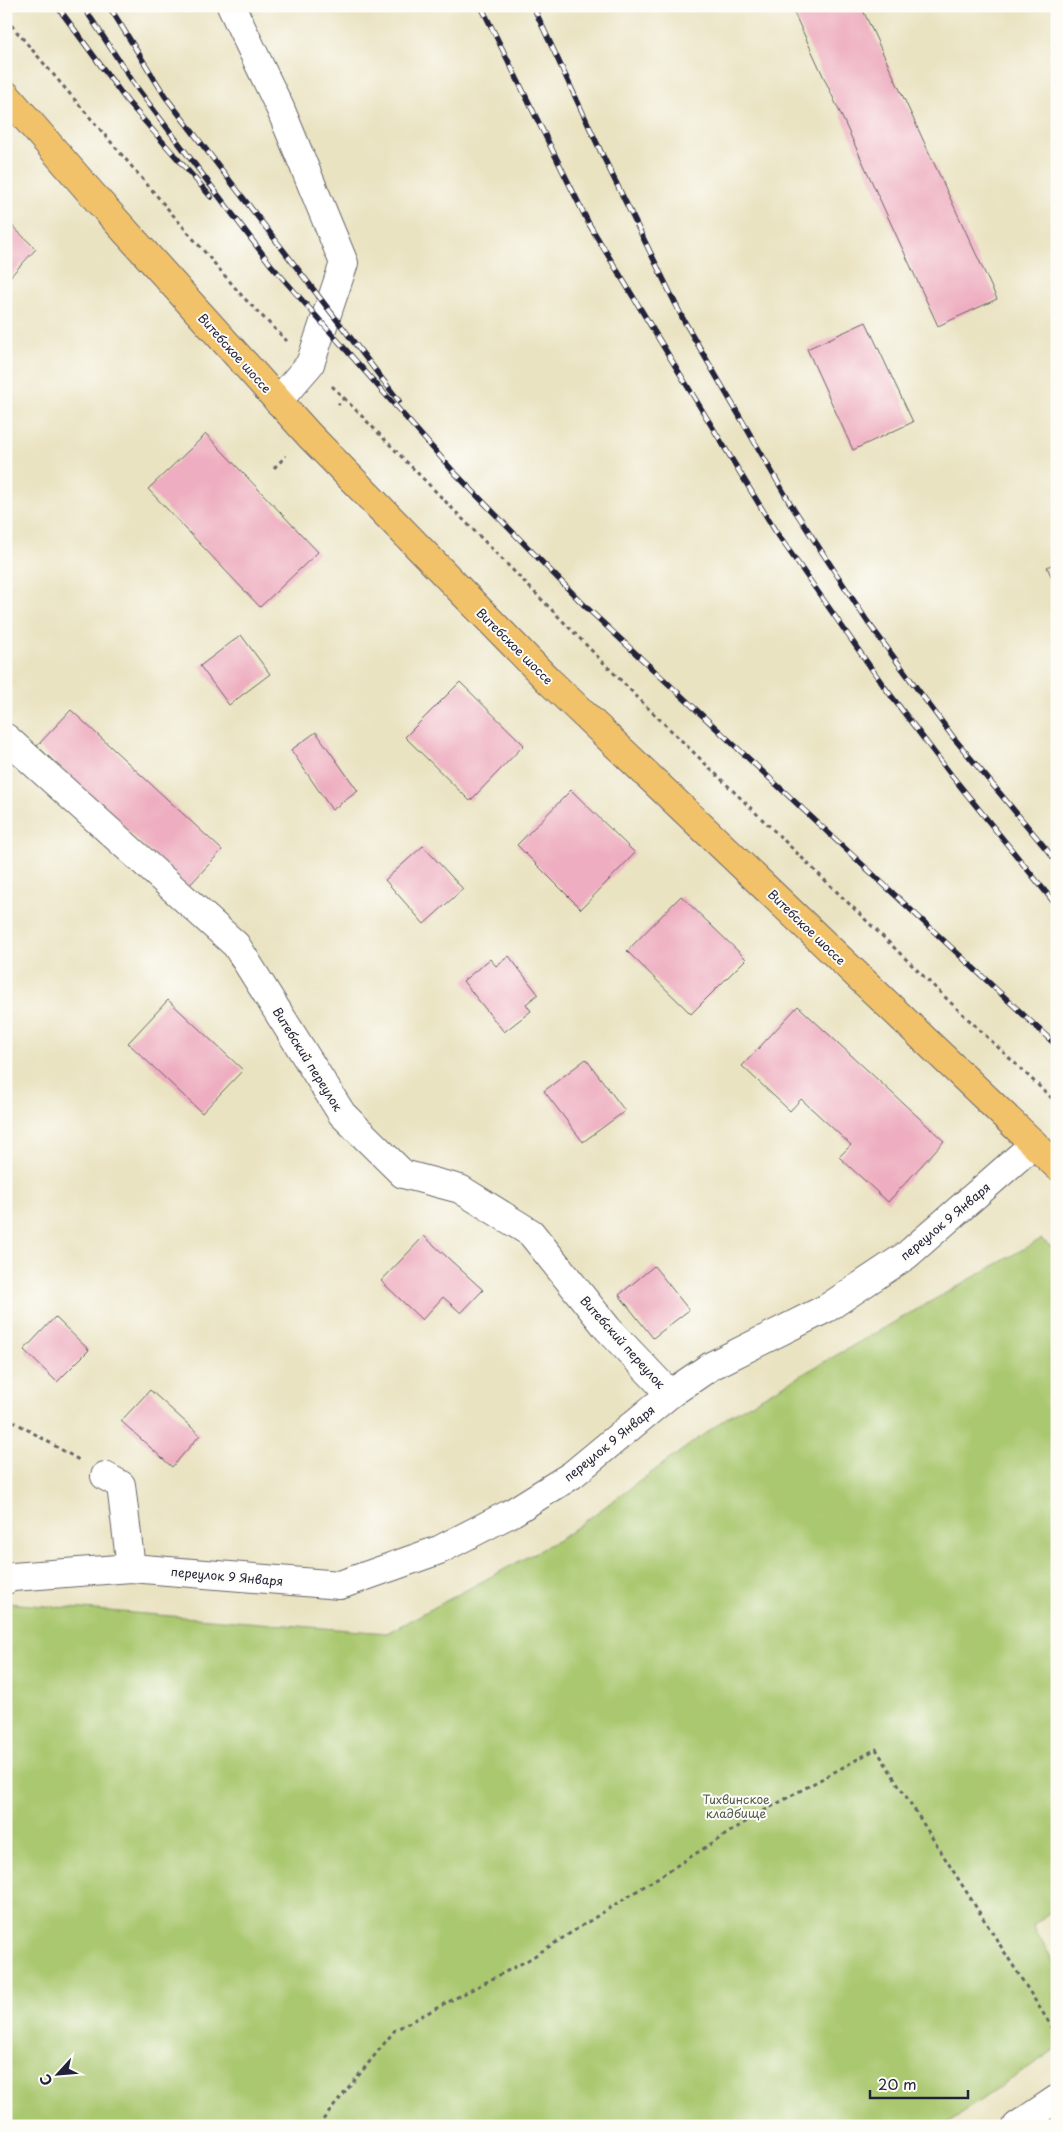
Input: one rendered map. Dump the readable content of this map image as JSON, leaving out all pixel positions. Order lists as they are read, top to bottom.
{
  "streets": {
    "main road": ["Витебское шоссе"],
    "street": ["Витебский переулок", "переулок 9 Января"]
  },
  "crossings": [
    ["Витебское шоссе", "переулок 9 Января"],
    ["Витебский переулок", "переулок 9 Января"]
  ],
  "parks": ["Тихвинское кладбище"],
  "scale_bar": "20 m",
  "north": "bottom left"
}
